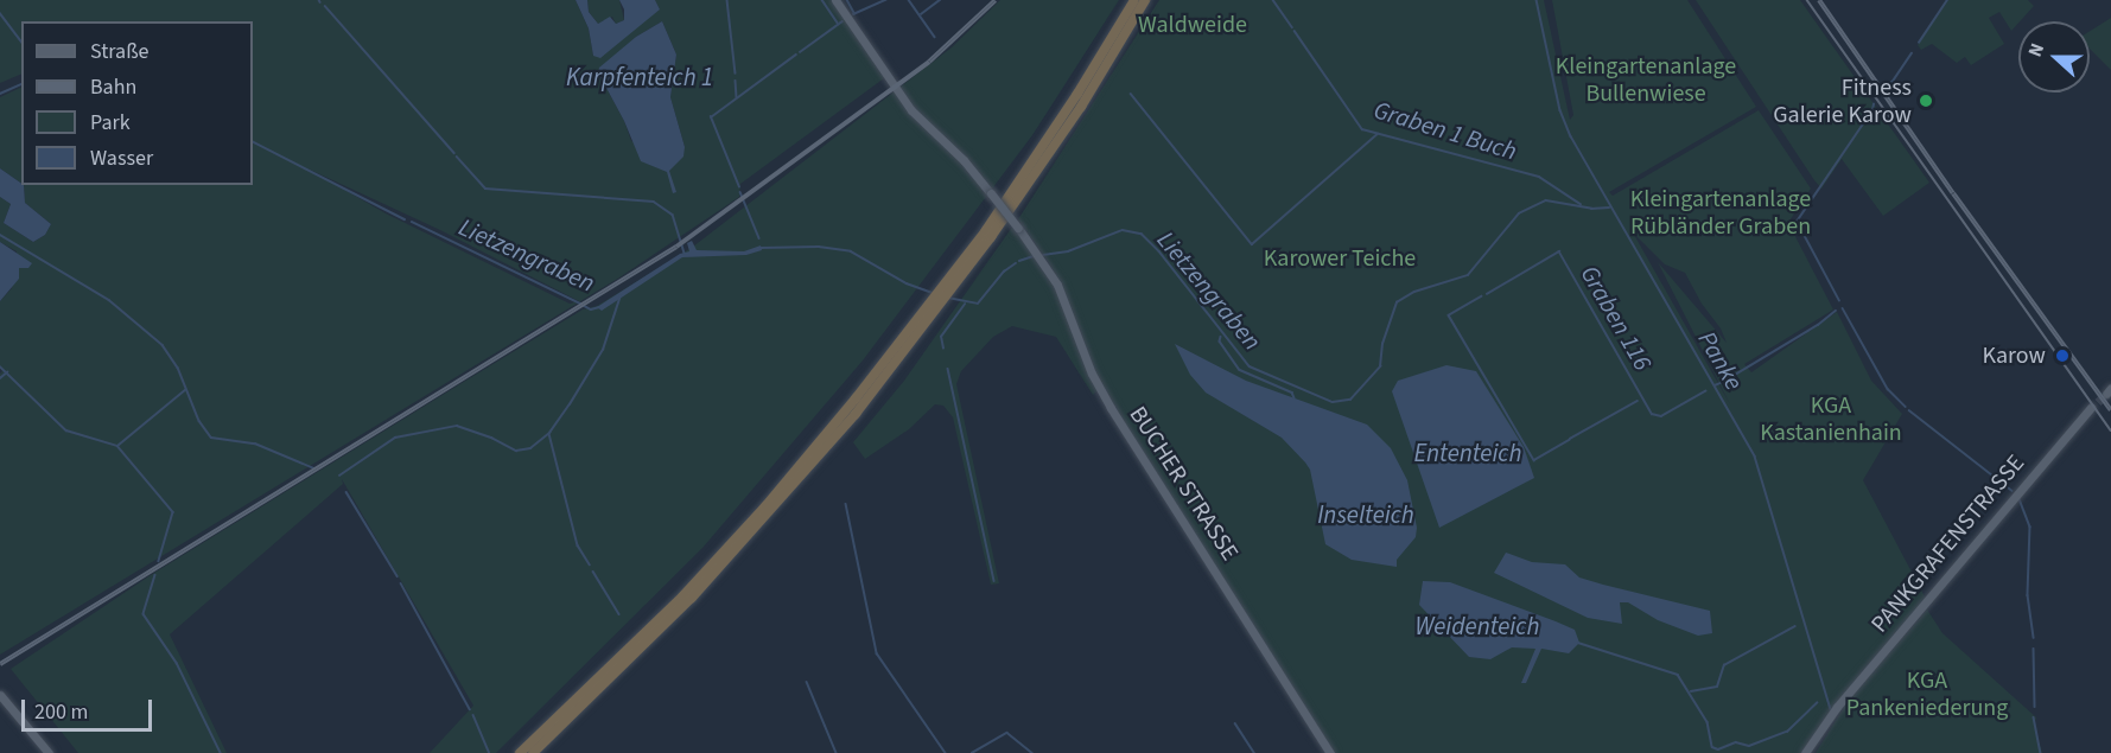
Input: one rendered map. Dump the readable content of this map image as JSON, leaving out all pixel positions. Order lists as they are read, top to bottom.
{
  "streets": {
    "main road": ["BUCHER STRASSE", "PANKGRAFENSTRASSE"]
  },
  "water": [
    "Karpfenteich 1",
    "Graben 1 Buch",
    "Lietzengraben",
    "Graben 116",
    "Panke",
    "Ententeich",
    "Inselteich",
    "Weidenteich"
  ],
  "parks": [
    "Waldweide",
    "Kleingartenanlage Bullenwiese",
    "Kleingartenanlage Rübländer Graben",
    "Karower Teiche",
    "KGA Kastanienhain",
    "KGA Pankeniederung"
  ],
  "places": ["Fitness Galerie Karow", "Karow"],
  "legend": [
    "Straße",
    "Bahn",
    "Park",
    "Wasser"
  ],
  "scale_bar": "200 m",
  "north": "left"
}
